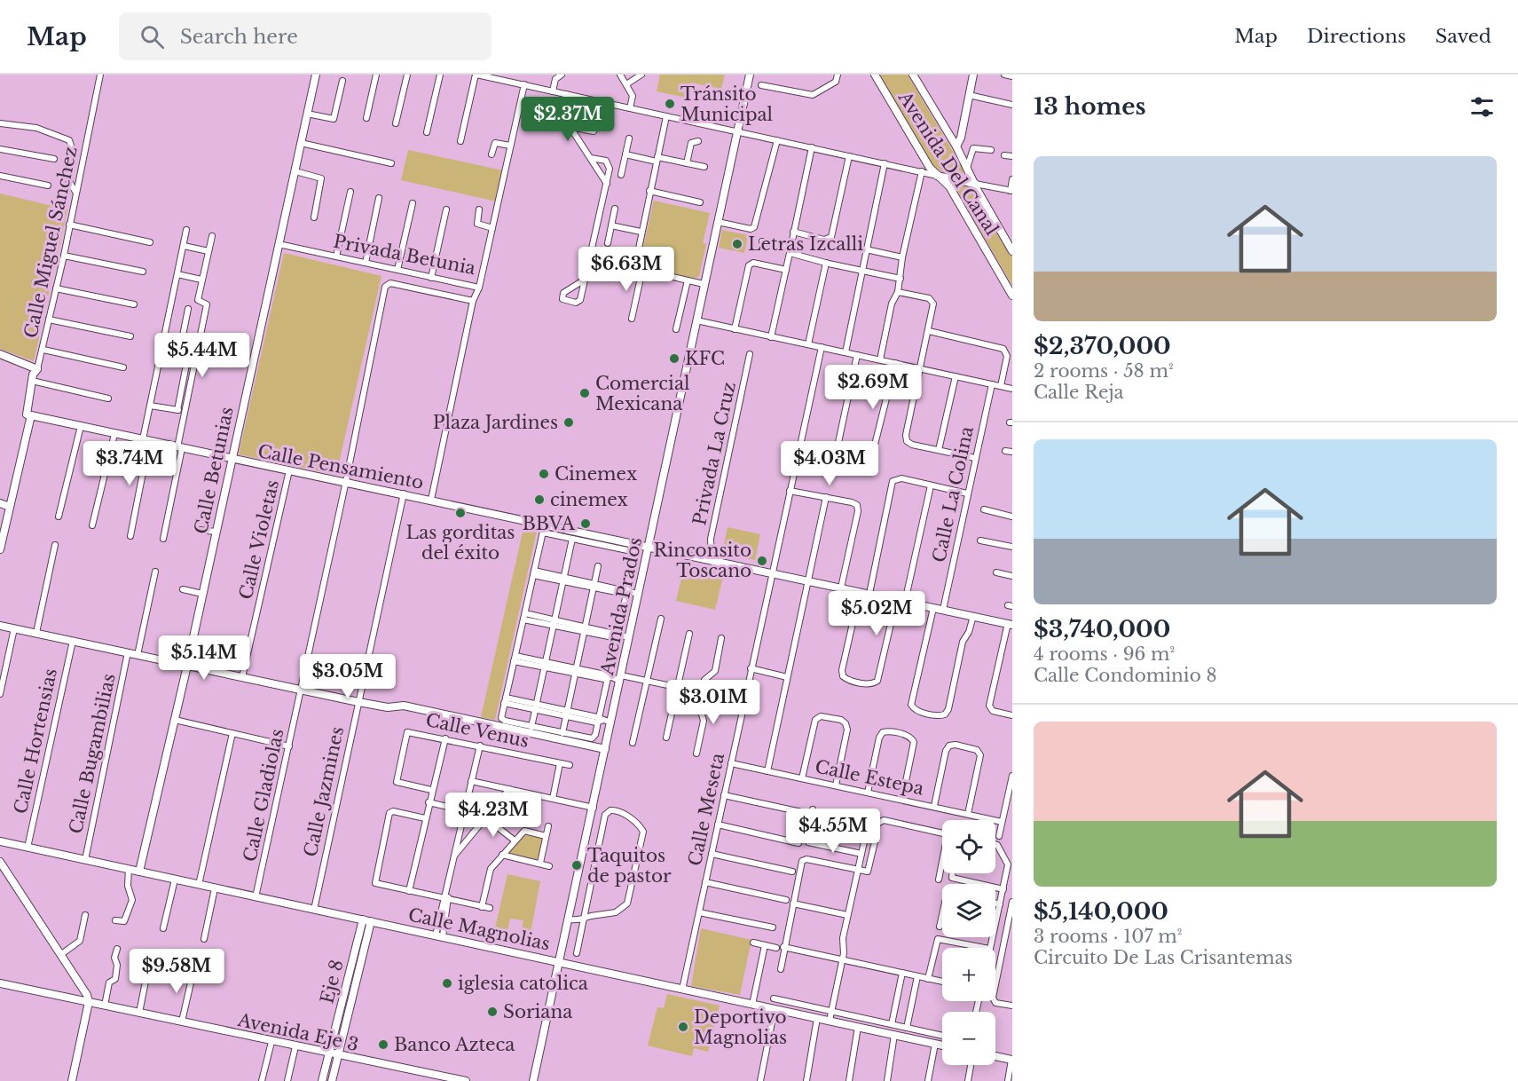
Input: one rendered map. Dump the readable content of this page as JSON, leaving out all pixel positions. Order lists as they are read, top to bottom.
{
  "streets": {
    "main road": [
      "Avenida Del Canal",
      "Avenida Prados",
      "Calle Magnolias",
      "Eje 8",
      "Avenida Eje 3"
    ],
    "street": [
      "Calle Miguel Sánchez",
      "Privada Betunia",
      "Privada La Cruz",
      "Calle Pensamiento",
      "Calle Betunias",
      "Calle La Colina",
      "Calle Violetas",
      "Calle Venus",
      "Calle Hortensias",
      "Calle Bugambilias",
      "Calle Estepa",
      "Calle Jazmines",
      "Calle Gladiolas",
      "Calle Meseta"
    ]
  },
  "crossings": [
    ["Calle Miguel Sánchez", "Calle Pensamiento"],
    ["Privada Betunia", "Calle Betunias"],
    ["Privada La Cruz", "Calle Pensamiento"],
    ["Calle Pensamiento", "Calle Betunias"],
    ["Calle Pensamiento", "Calle La Colina"],
    ["Calle Pensamiento", "Calle Violetas"],
    ["Calle Pensamiento", "Avenida Prados"],
    ["Calle Pensamiento", "Calle Jazmines"],
    ["Calle Pensamiento", "Calle Gladiolas"],
    ["Calle Pensamiento", "Calle Meseta"],
    ["Calle Betunias", "Calle Magnolias"],
    ["Avenida Prados", "Calle Magnolias"],
    ["Calle Hortensias", "Calle Magnolias"],
    ["Calle Bugambilias", "Calle Magnolias"],
    ["Calle Estepa", "Calle Meseta"],
    ["Calle Jazmines", "Calle Magnolias"],
    ["Calle Gladiolas", "Calle Magnolias"],
    ["Calle Meseta", "Calle Magnolias"],
    ["Calle Magnolias", "Eje 8"],
    ["Eje 8", "Avenida Eje 3"]
  ],
  "places": [
    "Tránsito Municipal",
    "Letras Izcalli",
    "KFC",
    "Comercial Mexicana",
    "Plaza Jardines",
    "Cinemex",
    "cinemex",
    "Las gorditas del éxito",
    "BBVA",
    "Rinconsito Toscano",
    "Taquitos de pastor",
    "iglesia catolica",
    "Soriana",
    "Deportivo Magnolias",
    "Banco Azteca"
  ],
  "page": {
    "header": "Map",
    "search": "Search here",
    "nav": ["Map", "Directions", "Saved"],
    "heading": "13 homes",
    "price": [
      "$2.37M",
      "$6.63M",
      "$5.44M",
      "$2.69M",
      "$3.74M",
      "$4.03M",
      "$5.02M",
      "$5.14M",
      "$3.05M",
      "$3.01M",
      "$4.23M",
      "$4.55M",
      "$9.58M"
    ],
    "list": [
      {
        "name": "$2,370,000",
        "note": "2 rooms · 58 m² · Calle Reja"
      },
      {
        "name": "$3,740,000",
        "note": "4 rooms · 96 m² · Calle Condominio 8"
      },
      {
        "name": "$5,140,000",
        "note": "3 rooms · 107 m² · Circuito De Las Crisantemas"
      }
    ],
    "map_buttons": ["+", "−"]
  }
}
